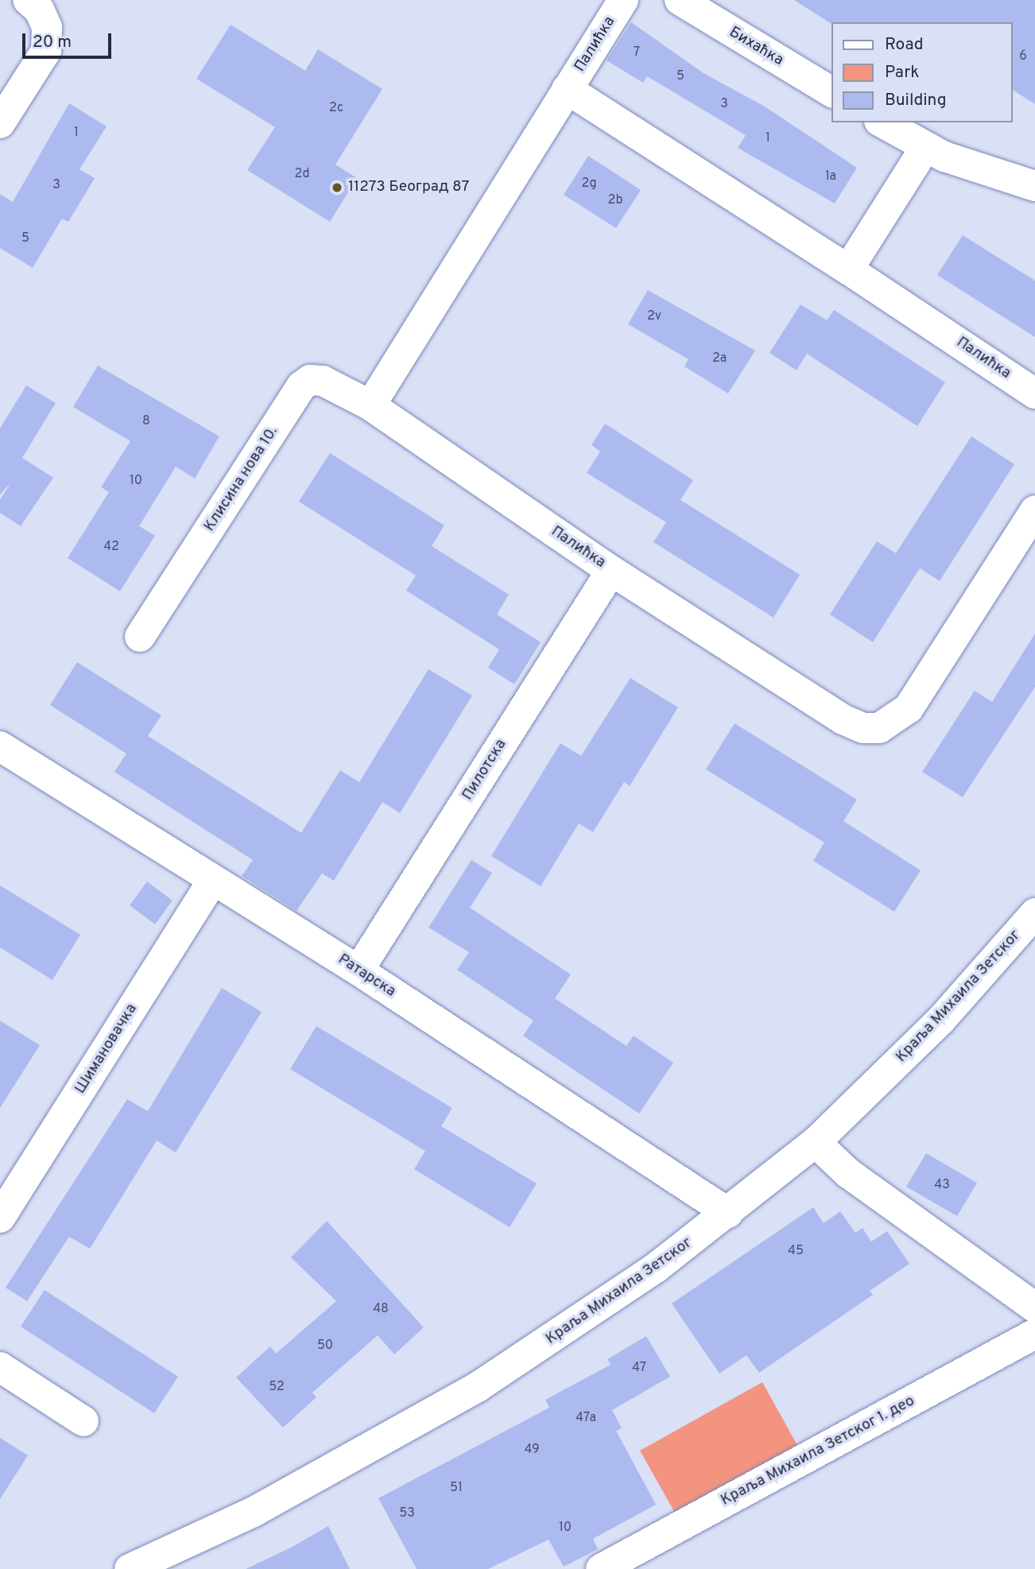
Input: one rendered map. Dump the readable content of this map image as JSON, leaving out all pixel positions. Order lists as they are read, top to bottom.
{
  "streets": {
    "street": [
      "Палићка",
      "Бихаћка",
      "Клисина нова 10.",
      "Пилотска",
      "Ратарска",
      "Краља Михаила Зетског",
      "Шимановачка",
      "Краља Михаила Зетског 1. део"
    ]
  },
  "crossings": [
    ["Палићка", "Клисина нова 10."],
    ["Палићка", "Пилотска"],
    ["Пилотска", "Ратарска"],
    ["Ратарска", "Краља Михаила Зетског"],
    ["Ратарска", "Шимановачка"]
  ],
  "places": ["11273 Београд 87"],
  "house_numbers": [
    "7",
    "6",
    "5",
    "3",
    "2c",
    "1",
    "1",
    "2d",
    "1a",
    "2g",
    "3",
    "2b",
    "5",
    "2v",
    "2a",
    "8",
    "10",
    "42",
    "43",
    "45",
    "48",
    "50",
    "47",
    "52",
    "47a",
    "49",
    "51",
    "53",
    "10"
  ],
  "legend": ["Road", "Park", "Building"],
  "scale_bar": "20 m"
}
